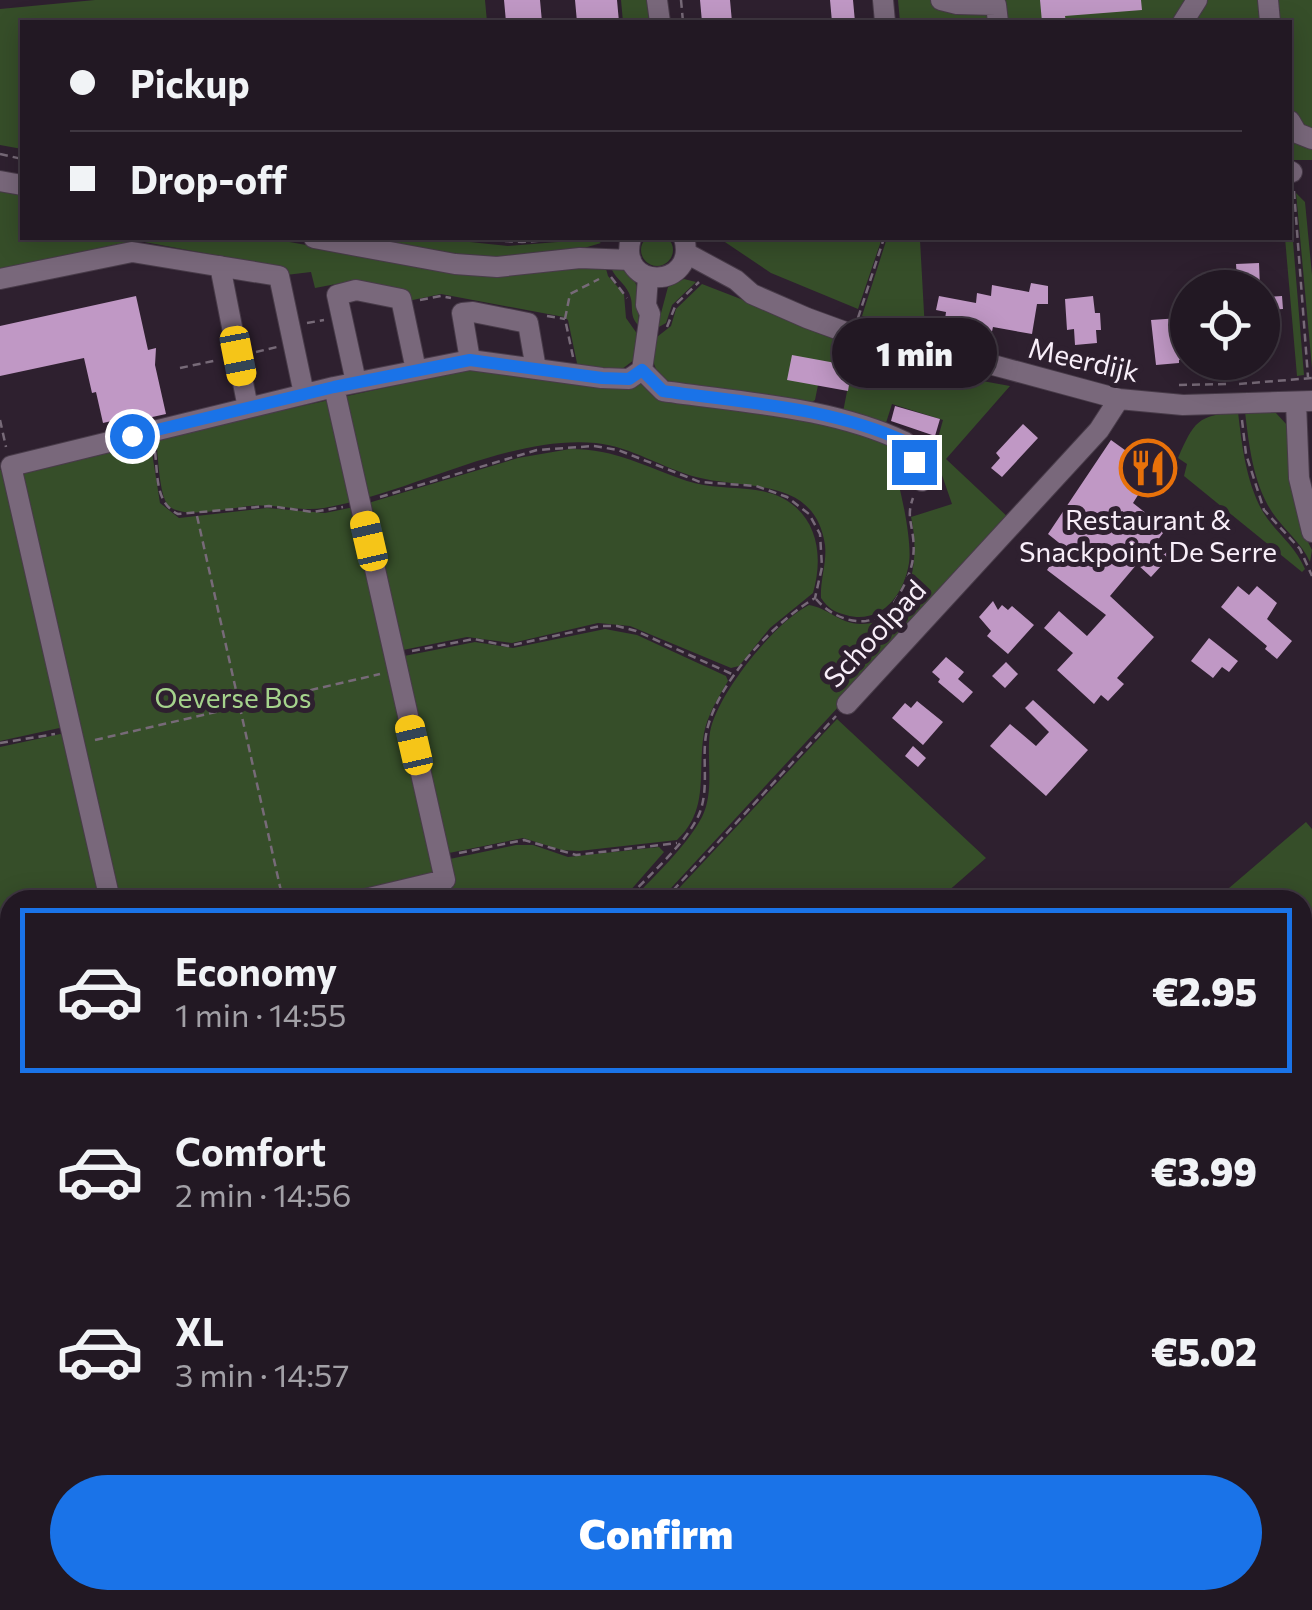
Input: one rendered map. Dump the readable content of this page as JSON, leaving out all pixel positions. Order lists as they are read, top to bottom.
{
  "streets": {
    "street": ["Meerdijk", "Schoolpad"]
  },
  "crossings": [
    ["Meerdijk", "Schoolpad"]
  ],
  "parks": ["Oeverse Bos"],
  "places": {
    "restaurant": ["Restaurant & Snackpoint De Serre"]
  },
  "page": {
    "banner": ["Pickup", "Drop-off"],
    "bubble": "1 min",
    "list": [
      {
        "name": "Economy",
        "note": "1 min · 14:55",
        "value": "€2.95"
      },
      {
        "name": "Comfort",
        "note": "2 min · 14:56",
        "value": "€3.99"
      },
      {
        "name": "XL",
        "note": "3 min · 14:57",
        "value": "€5.02"
      }
    ],
    "buttons": "Confirm"
  }
}
